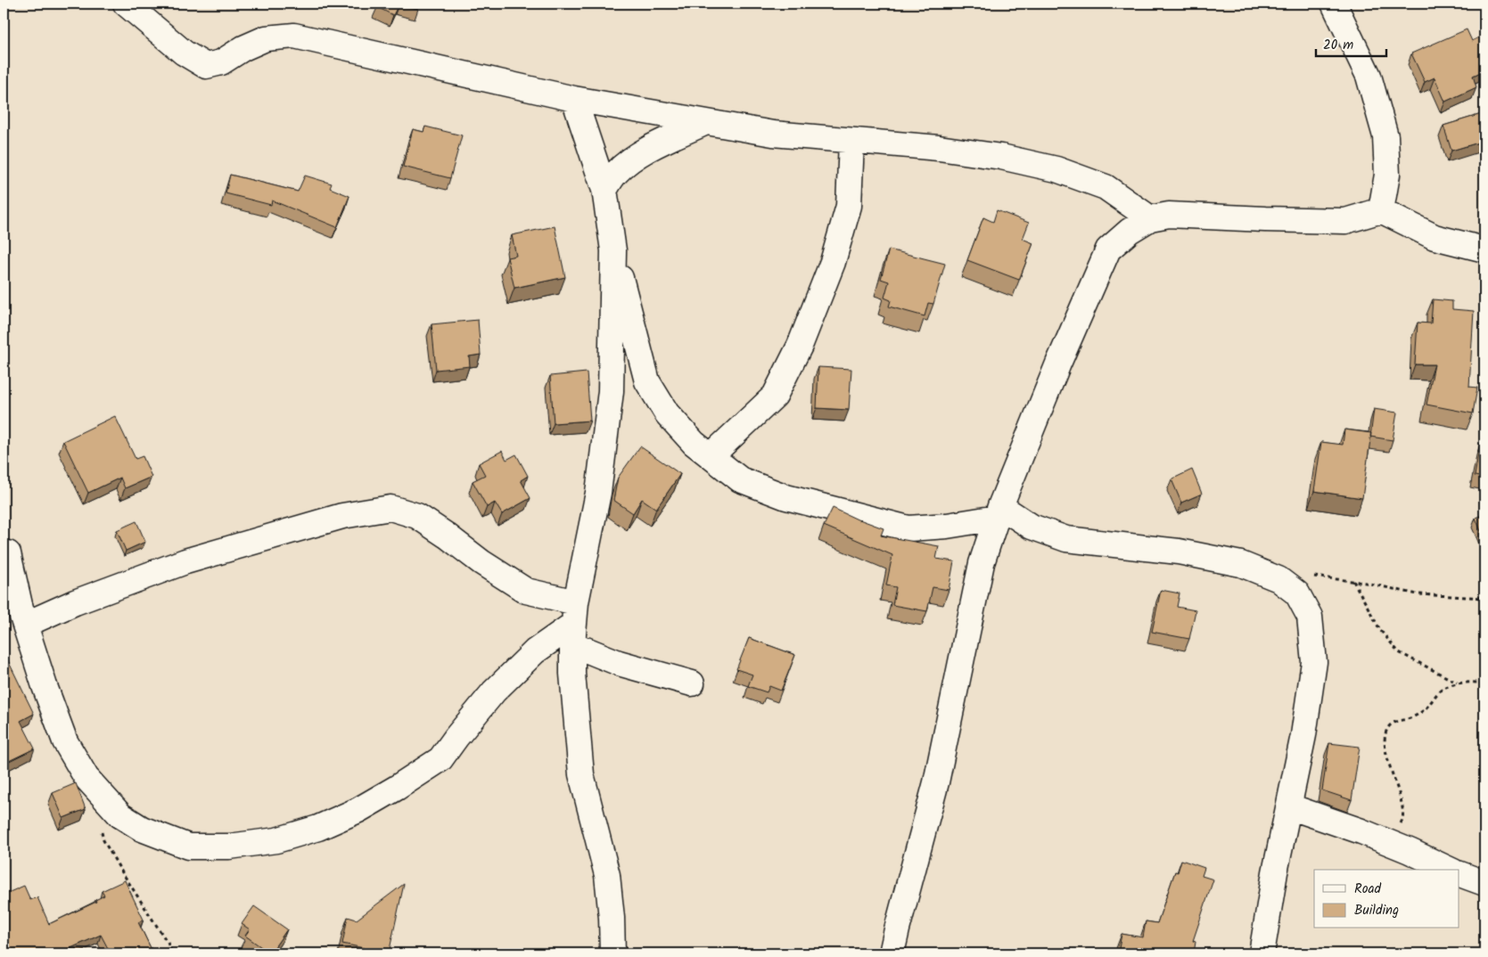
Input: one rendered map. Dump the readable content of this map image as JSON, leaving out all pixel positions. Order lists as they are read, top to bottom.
{
  "legend": ["Road", "Building"],
  "scale_bar": "20 m"
}
